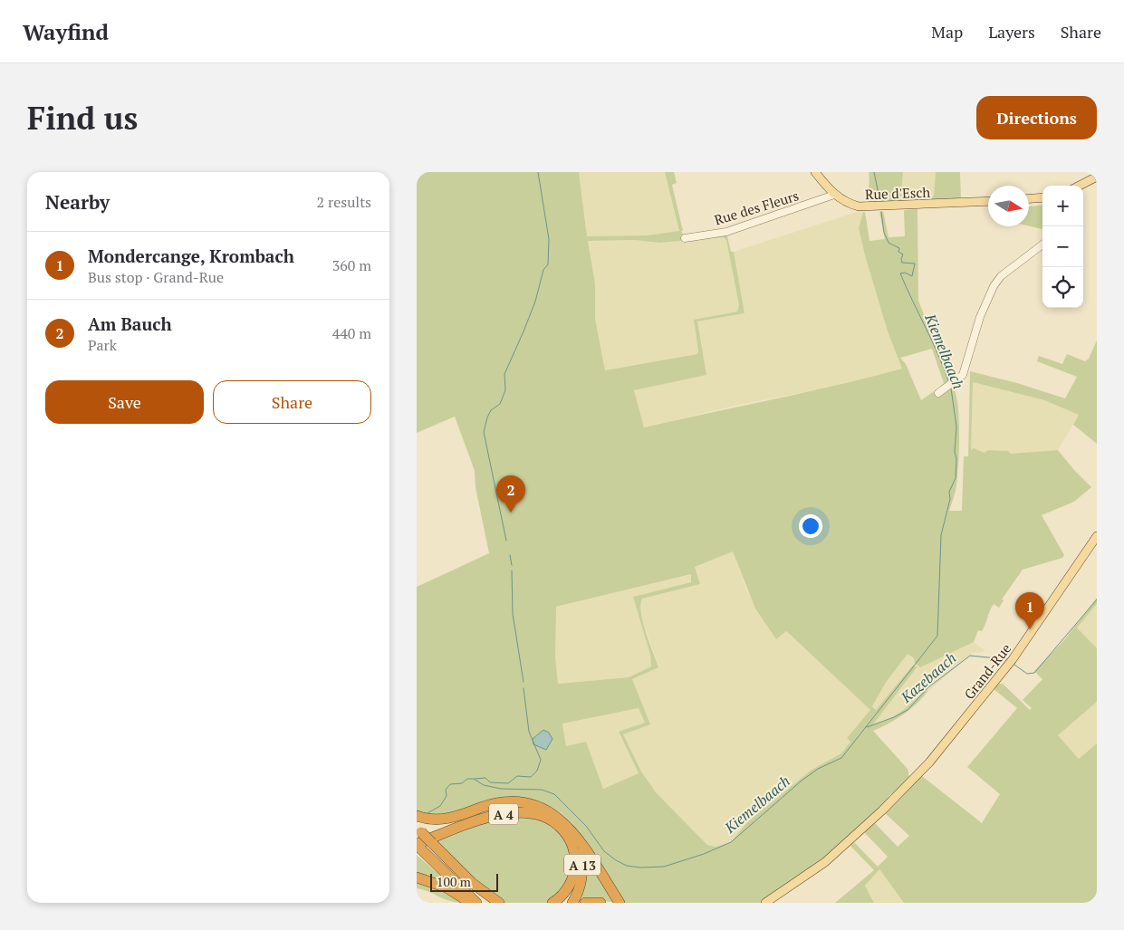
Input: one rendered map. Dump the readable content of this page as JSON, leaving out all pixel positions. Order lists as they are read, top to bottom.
{
  "streets": {
    "highway": ["A 4", "A 13"],
    "main road": ["Rue d'Esch", "Grand-Rue"],
    "street": ["Rue des Fleurs"]
  },
  "crossings": [
    ["Rue d'Esch", "Rue des Fleurs"],
    ["A 4", "A 13"]
  ],
  "water": ["Kiemelbaach", "Kazebaach"],
  "scale_bar": "100 m",
  "north": "right",
  "page": {
    "header": "Wayfind",
    "nav": ["Map", "Layers", "Share"],
    "buttons": [
      "Directions",
      ["Save", "Share"]
    ],
    "title": "Find us",
    "heading": ["Nearby", "2 results"],
    "map_buttons": ["+", "−"],
    "list": [
      {
        "mark": "1",
        "name": "Mondercange, Krombach",
        "note": "Bus stop · Grand-Rue",
        "value": "360 m"
      },
      {
        "mark": "2",
        "name": "Am Bauch",
        "note": "Park",
        "value": "440 m"
      }
    ],
    "pins": ["2", "1"],
    "scale": "100 m"
  }
}
